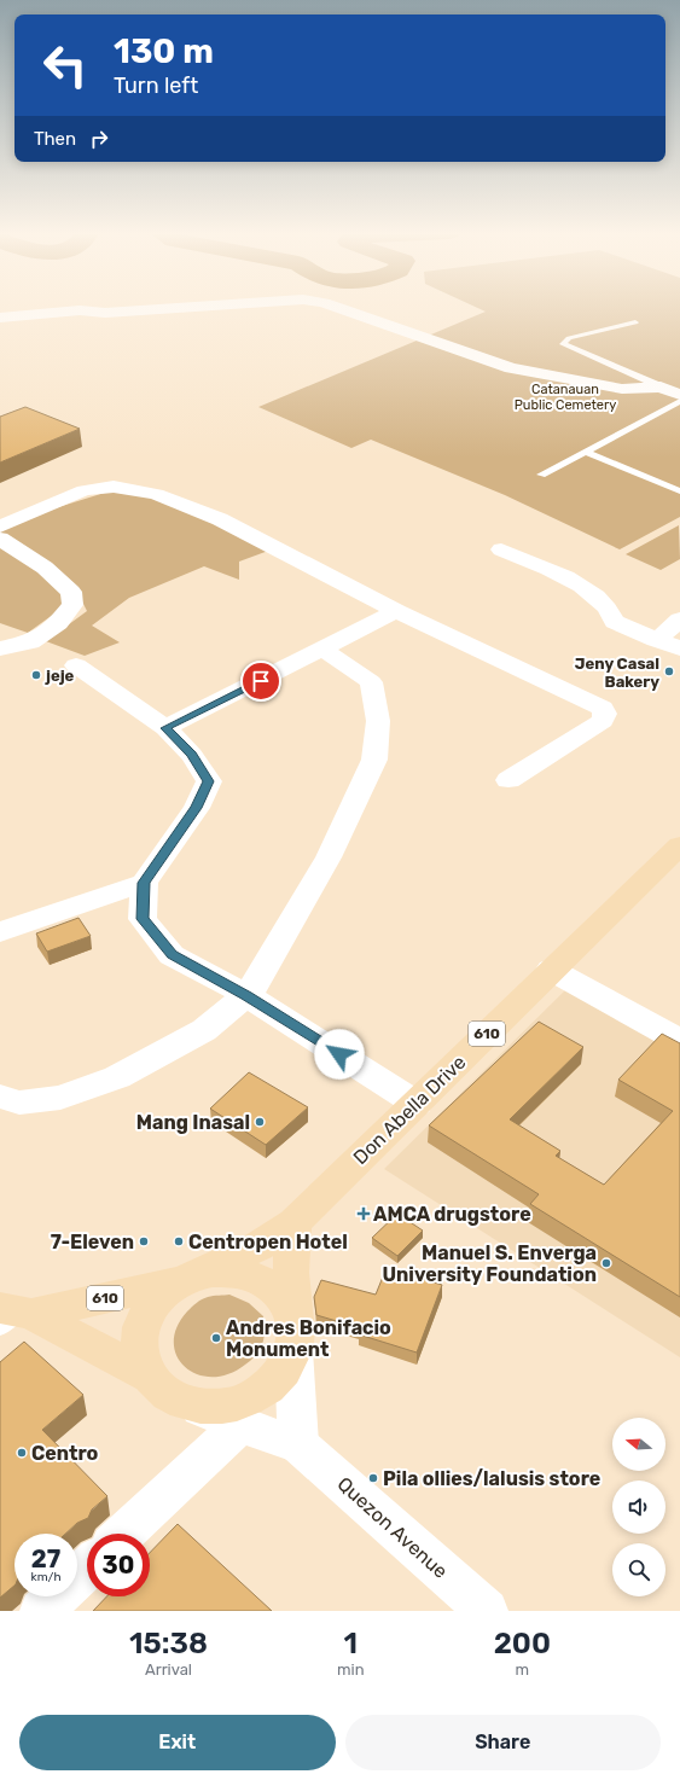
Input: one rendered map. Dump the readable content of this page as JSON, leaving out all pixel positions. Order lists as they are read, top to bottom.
{
  "streets": {
    "main road": ["610", "Don Abella Drive"],
    "street": ["Quezon Avenue"]
  },
  "crossings": [
    ["610", "Don Abella Drive"],
    ["610", "Quezon Avenue"],
    ["Don Abella Drive", "Quezon Avenue"]
  ],
  "parks": ["Catanauan Public Cemetery"],
  "places": {
    "other": [
      "Jeny Casal Bakery",
      "jeje",
      "Mang Inasal",
      "7-Eleven",
      "Centropen Hotel",
      "Manuel S. Enverga University Foundation",
      "Andres Bonifacio Monument",
      "Centro",
      "Pila ollies/lalusis store"
    ],
    "health": ["AMCA drugstore"]
  },
  "north": "left",
  "page": {
    "turn": ["130 m", "Turn left"],
    "then": "Then",
    "speed": "27 km/h",
    "limit": "30",
    "eta": [
      "15:38",
      "Arrival",
      "1",
      "min",
      "200",
      "m"
    ],
    "buttons": ["Exit", "Share"]
  }
}
